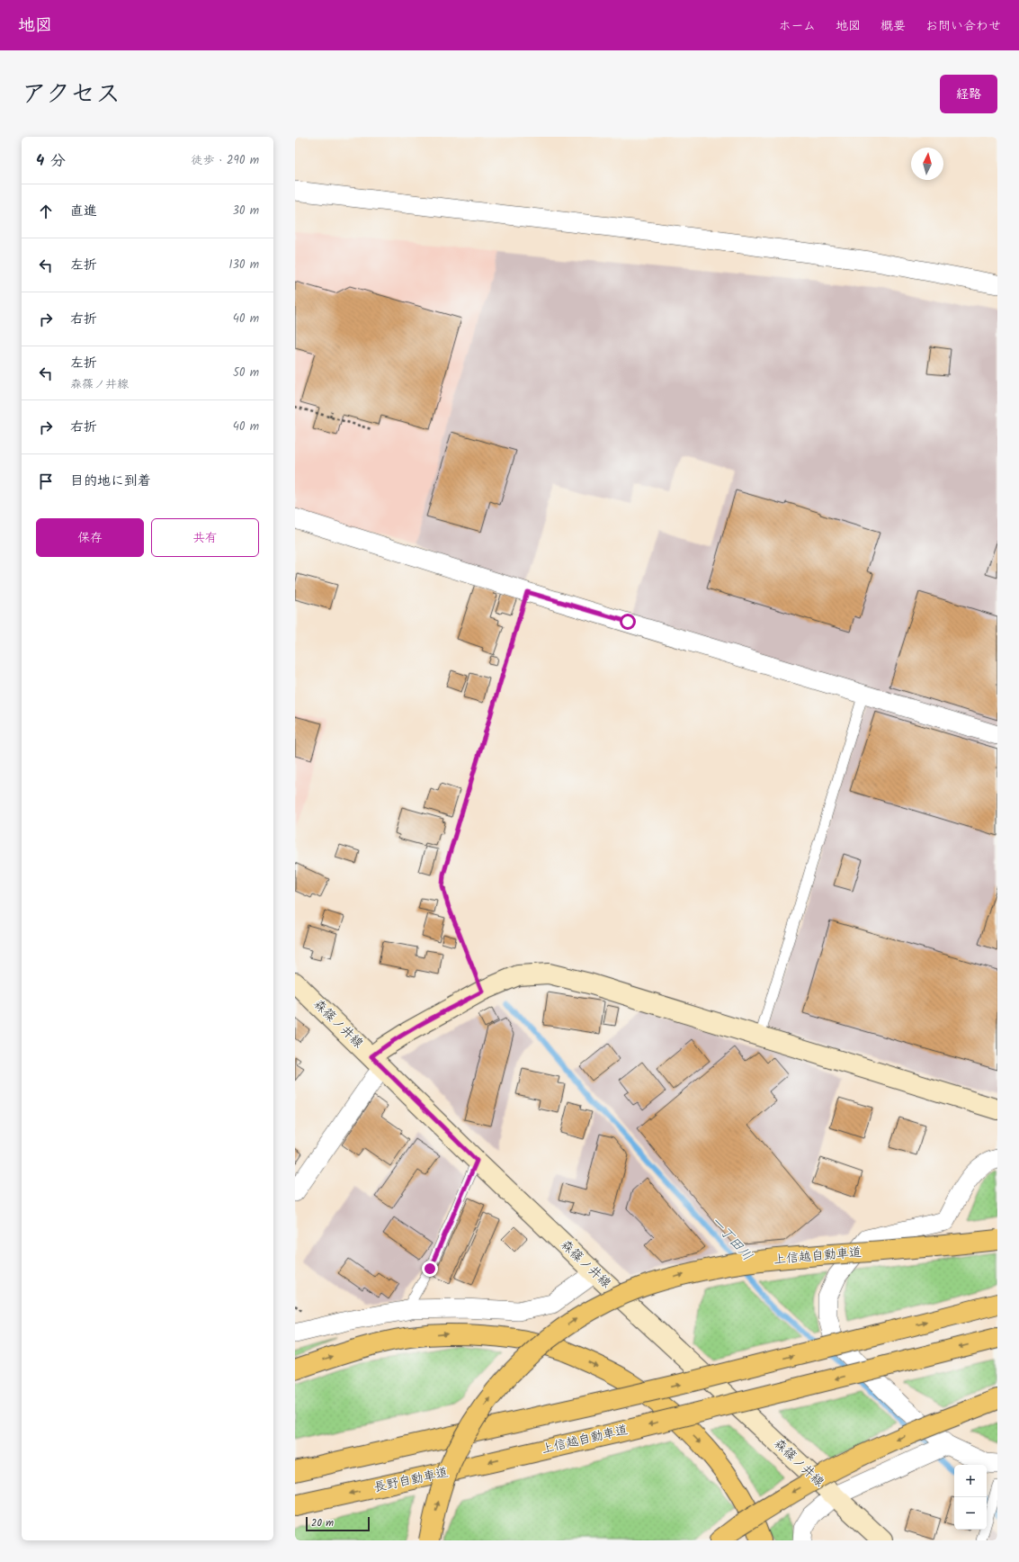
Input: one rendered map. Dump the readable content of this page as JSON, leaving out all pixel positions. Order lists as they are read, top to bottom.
{
  "streets": {
    "highway": ["上信越自動車道", "長野自動車道"],
    "main road": ["森篠ノ井線"]
  },
  "crossings": [
    ["上信越自動車道", "長野自動車道"]
  ],
  "water": ["一丁田川"],
  "scale_bar": "20 m",
  "north": "top",
  "page": {
    "header": "地図",
    "nav": [
      "ホーム",
      "地図",
      "概要",
      "お問い合わせ"
    ],
    "title": "アクセス",
    "buttons": [
      "経路",
      ["保存", "共有"]
    ],
    "heading": ["4 分", "徒歩 · 290 m"],
    "list": [
      ["直進", "30 m"],
      ["左折", "130 m"],
      ["右折", "40 m"],
      ["左折", "森篠ノ井線", "50 m"],
      ["右折", "40 m"],
      "目的地に到着"
    ],
    "map_buttons": ["+", "−"],
    "scale": "20 m"
  }
}
